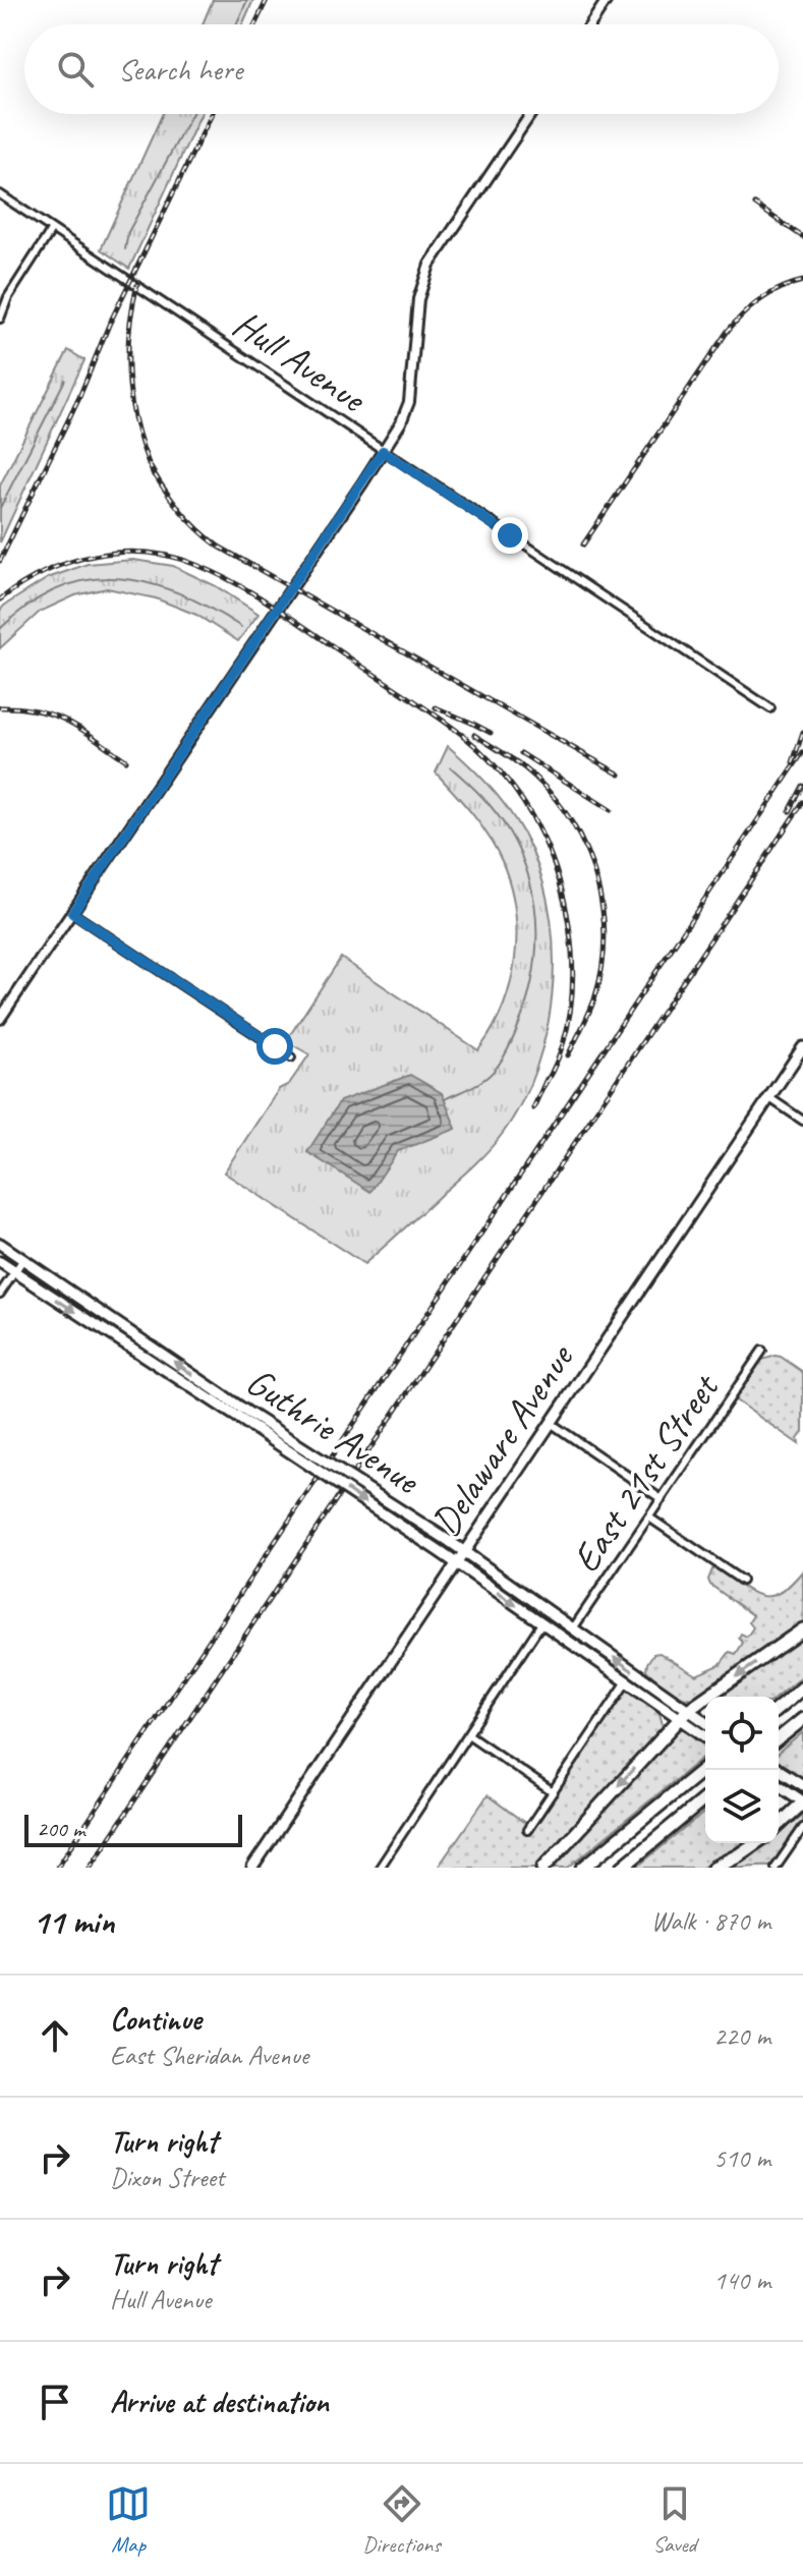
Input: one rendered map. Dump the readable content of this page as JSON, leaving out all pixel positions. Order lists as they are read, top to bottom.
{
  "streets": {
    "main road": ["Guthrie Avenue", "Delaware Avenue"],
    "street": ["Hull Avenue", "East 21st Street"]
  },
  "crossings": [
    ["Guthrie Avenue", "Delaware Avenue"],
    ["Guthrie Avenue", "East 21st Street"]
  ],
  "scale_bar": "200 m",
  "page": {
    "search": "Search here",
    "scale": "200 m",
    "heading": ["11 min", "Walk · 870 m"],
    "list": [
      ["Continue", "East Sheridan Avenue", "220 m"],
      ["Turn right", "Dixon Street", "510 m"],
      ["Turn right", "Hull Avenue", "140 m"],
      "Arrive at destination"
    ],
    "nav": ["Map", "Directions", "Saved"]
  }
}
